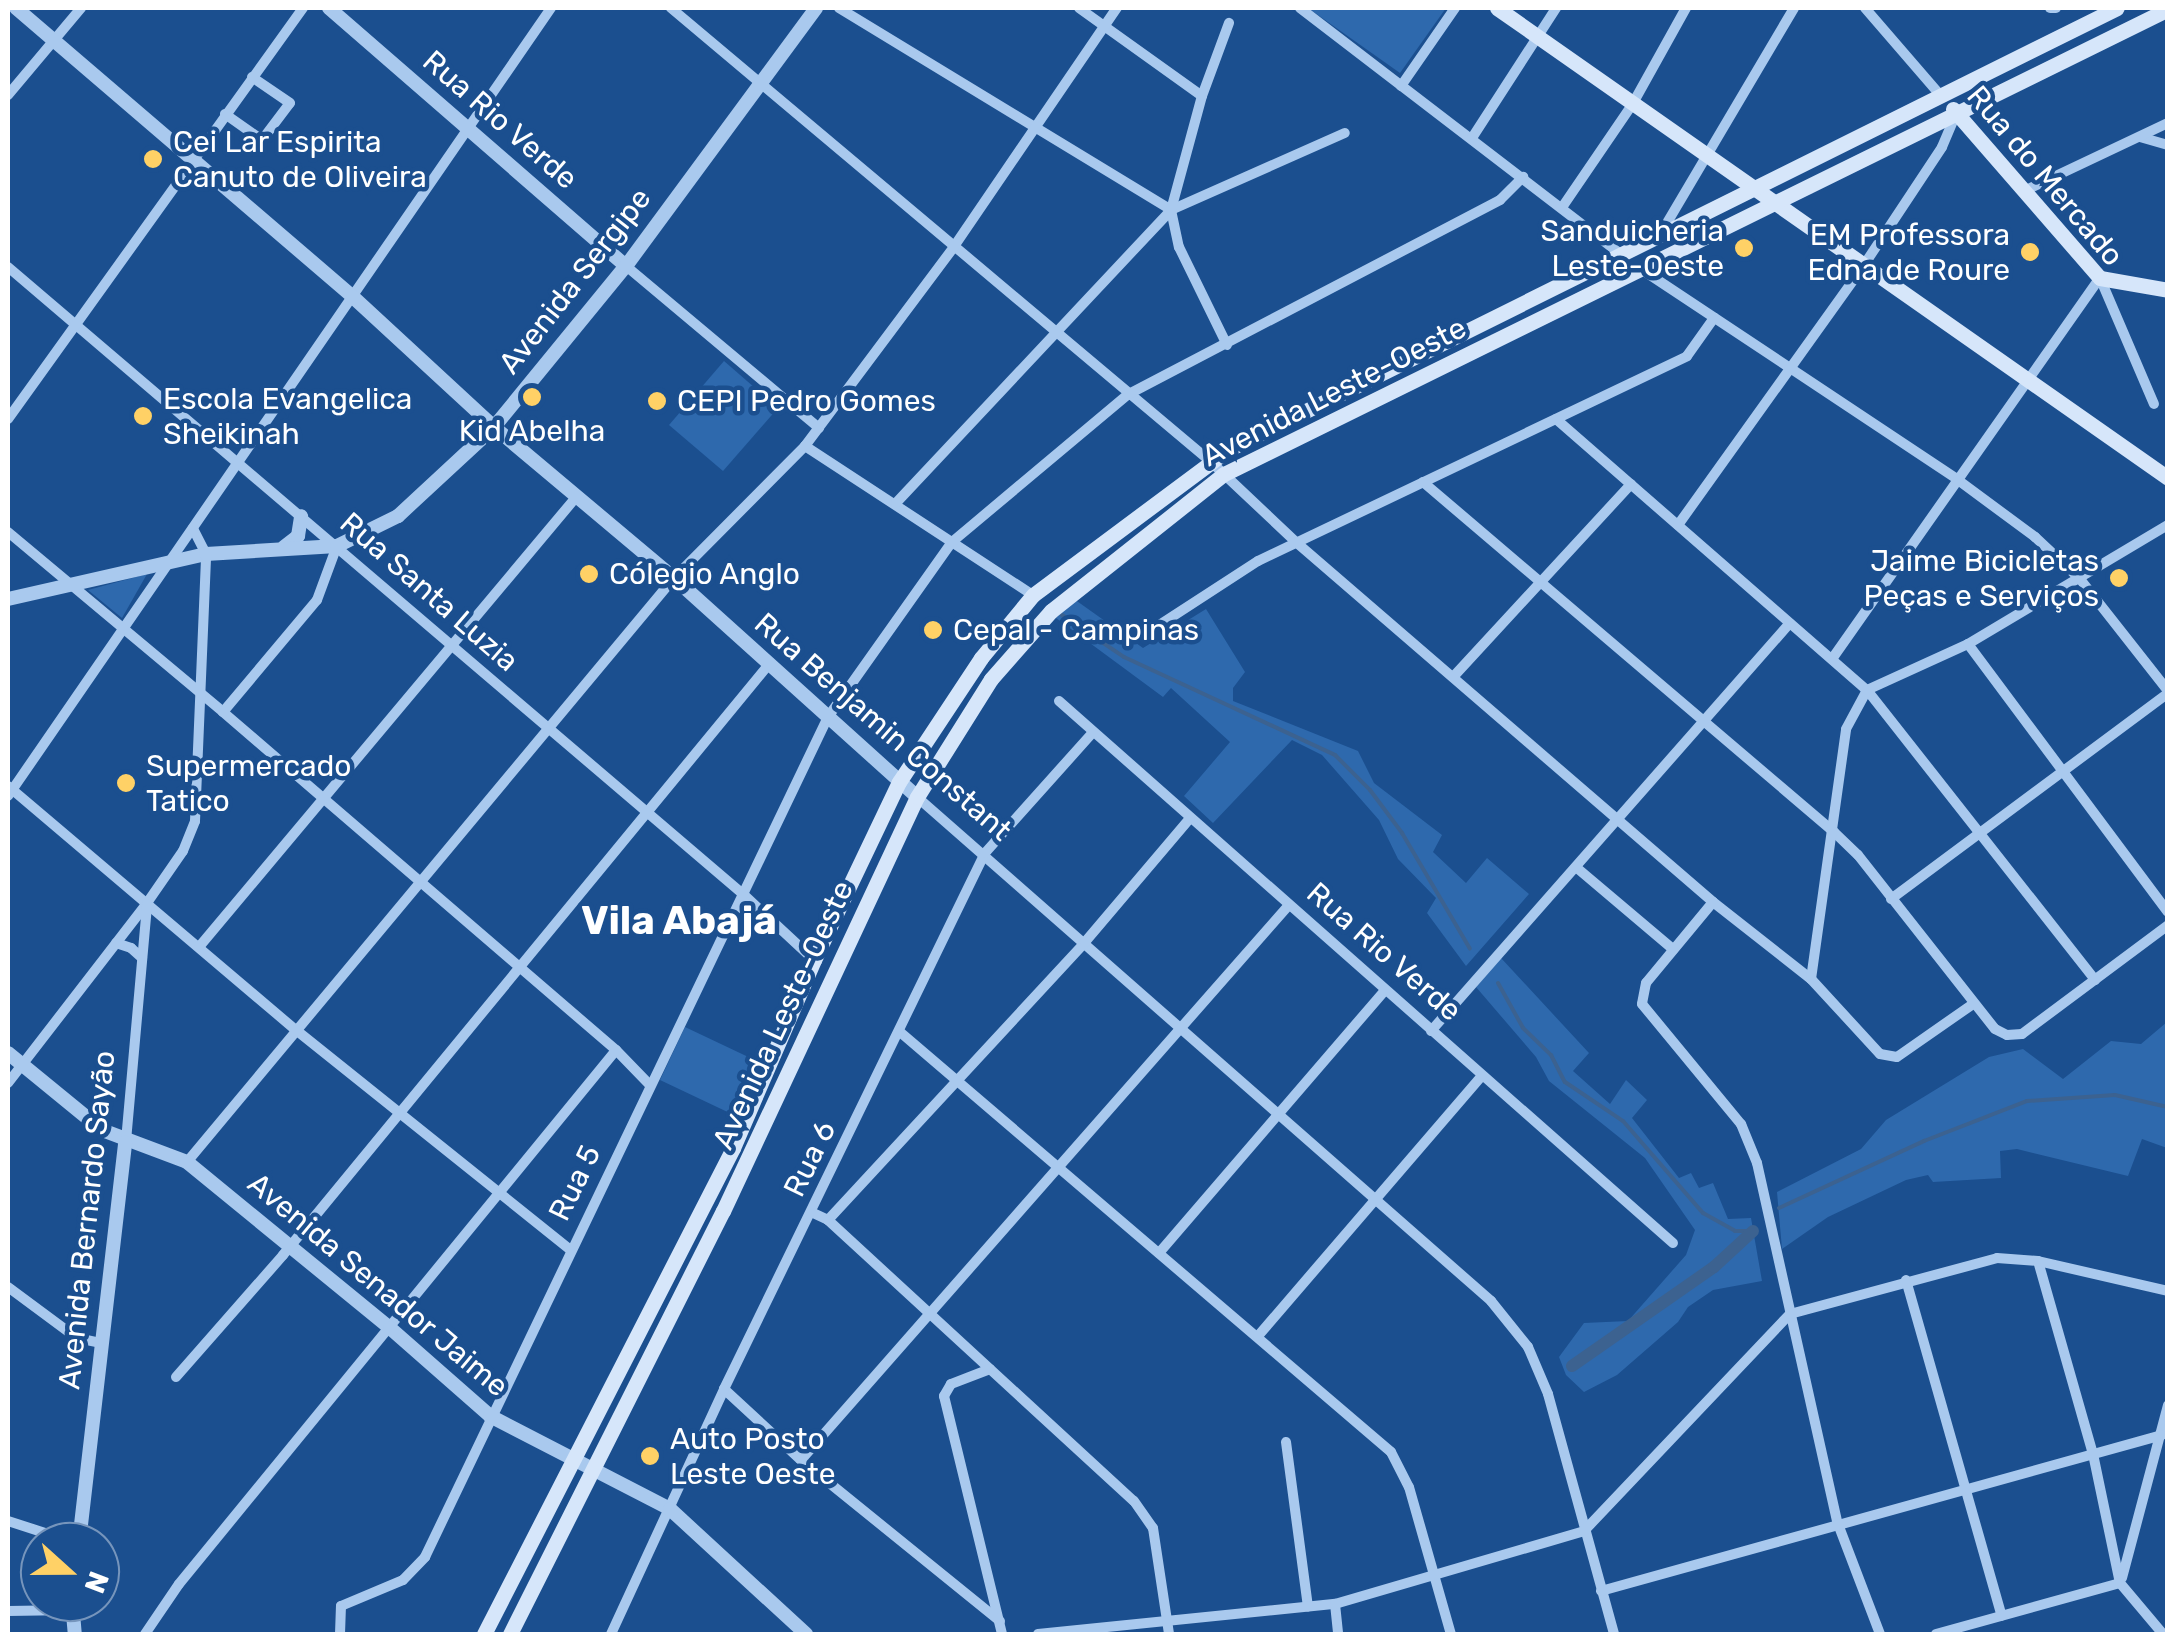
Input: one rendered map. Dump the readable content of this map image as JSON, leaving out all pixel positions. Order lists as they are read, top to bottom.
{
  "streets": {
    "main road": ["Rua do Mercado", "Avenida Leste-Oeste"],
    "street": [
      "Rua Rio Verde",
      "Avenida Sergipe",
      "Rua Santa Luzia",
      "Rua Benjamin Constant",
      "Rua 6",
      "Rua 5",
      "Avenida Bernardo Sayão",
      "Avenida Senador Jaime"
    ]
  },
  "crossings": [
    ["Rua Rio Verde", "Avenida Sergipe"],
    ["Rua Rio Verde", "Rua 6"],
    ["Rua do Mercado", "Avenida Leste-Oeste"],
    ["Avenida Sergipe", "Rua Santa Luzia"],
    ["Avenida Sergipe", "Rua Benjamin Constant"],
    ["Avenida Leste-Oeste", "Rua Santa Luzia"],
    ["Avenida Leste-Oeste", "Rua Benjamin Constant"],
    ["Avenida Leste-Oeste", "Avenida Senador Jaime"],
    ["Rua Santa Luzia", "Rua 5"],
    ["Rua Benjamin Constant", "Rua 6"],
    ["Rua Benjamin Constant", "Rua 5"],
    ["Rua 6", "Avenida Senador Jaime"],
    ["Rua 5", "Avenida Senador Jaime"],
    ["Avenida Bernardo Sayão", "Avenida Senador Jaime"]
  ],
  "districts": ["Vila Abajá"],
  "places": [
    "Cei Lar Espirita Canuto de Oliveira",
    "Sanduicheria Leste-Oeste",
    "EM Professora Edna de Roure",
    "Kid Abelha",
    "CEPI Pedro Gomes",
    "Escola Evangelica Sheikinah",
    "Cólegio Anglo",
    "Jaime Bicicletas Peças e Serviços",
    "Cepal - Campinas",
    "Supermercado Tatico",
    "Auto Posto Leste Oeste"
  ],
  "north": "right"
}
